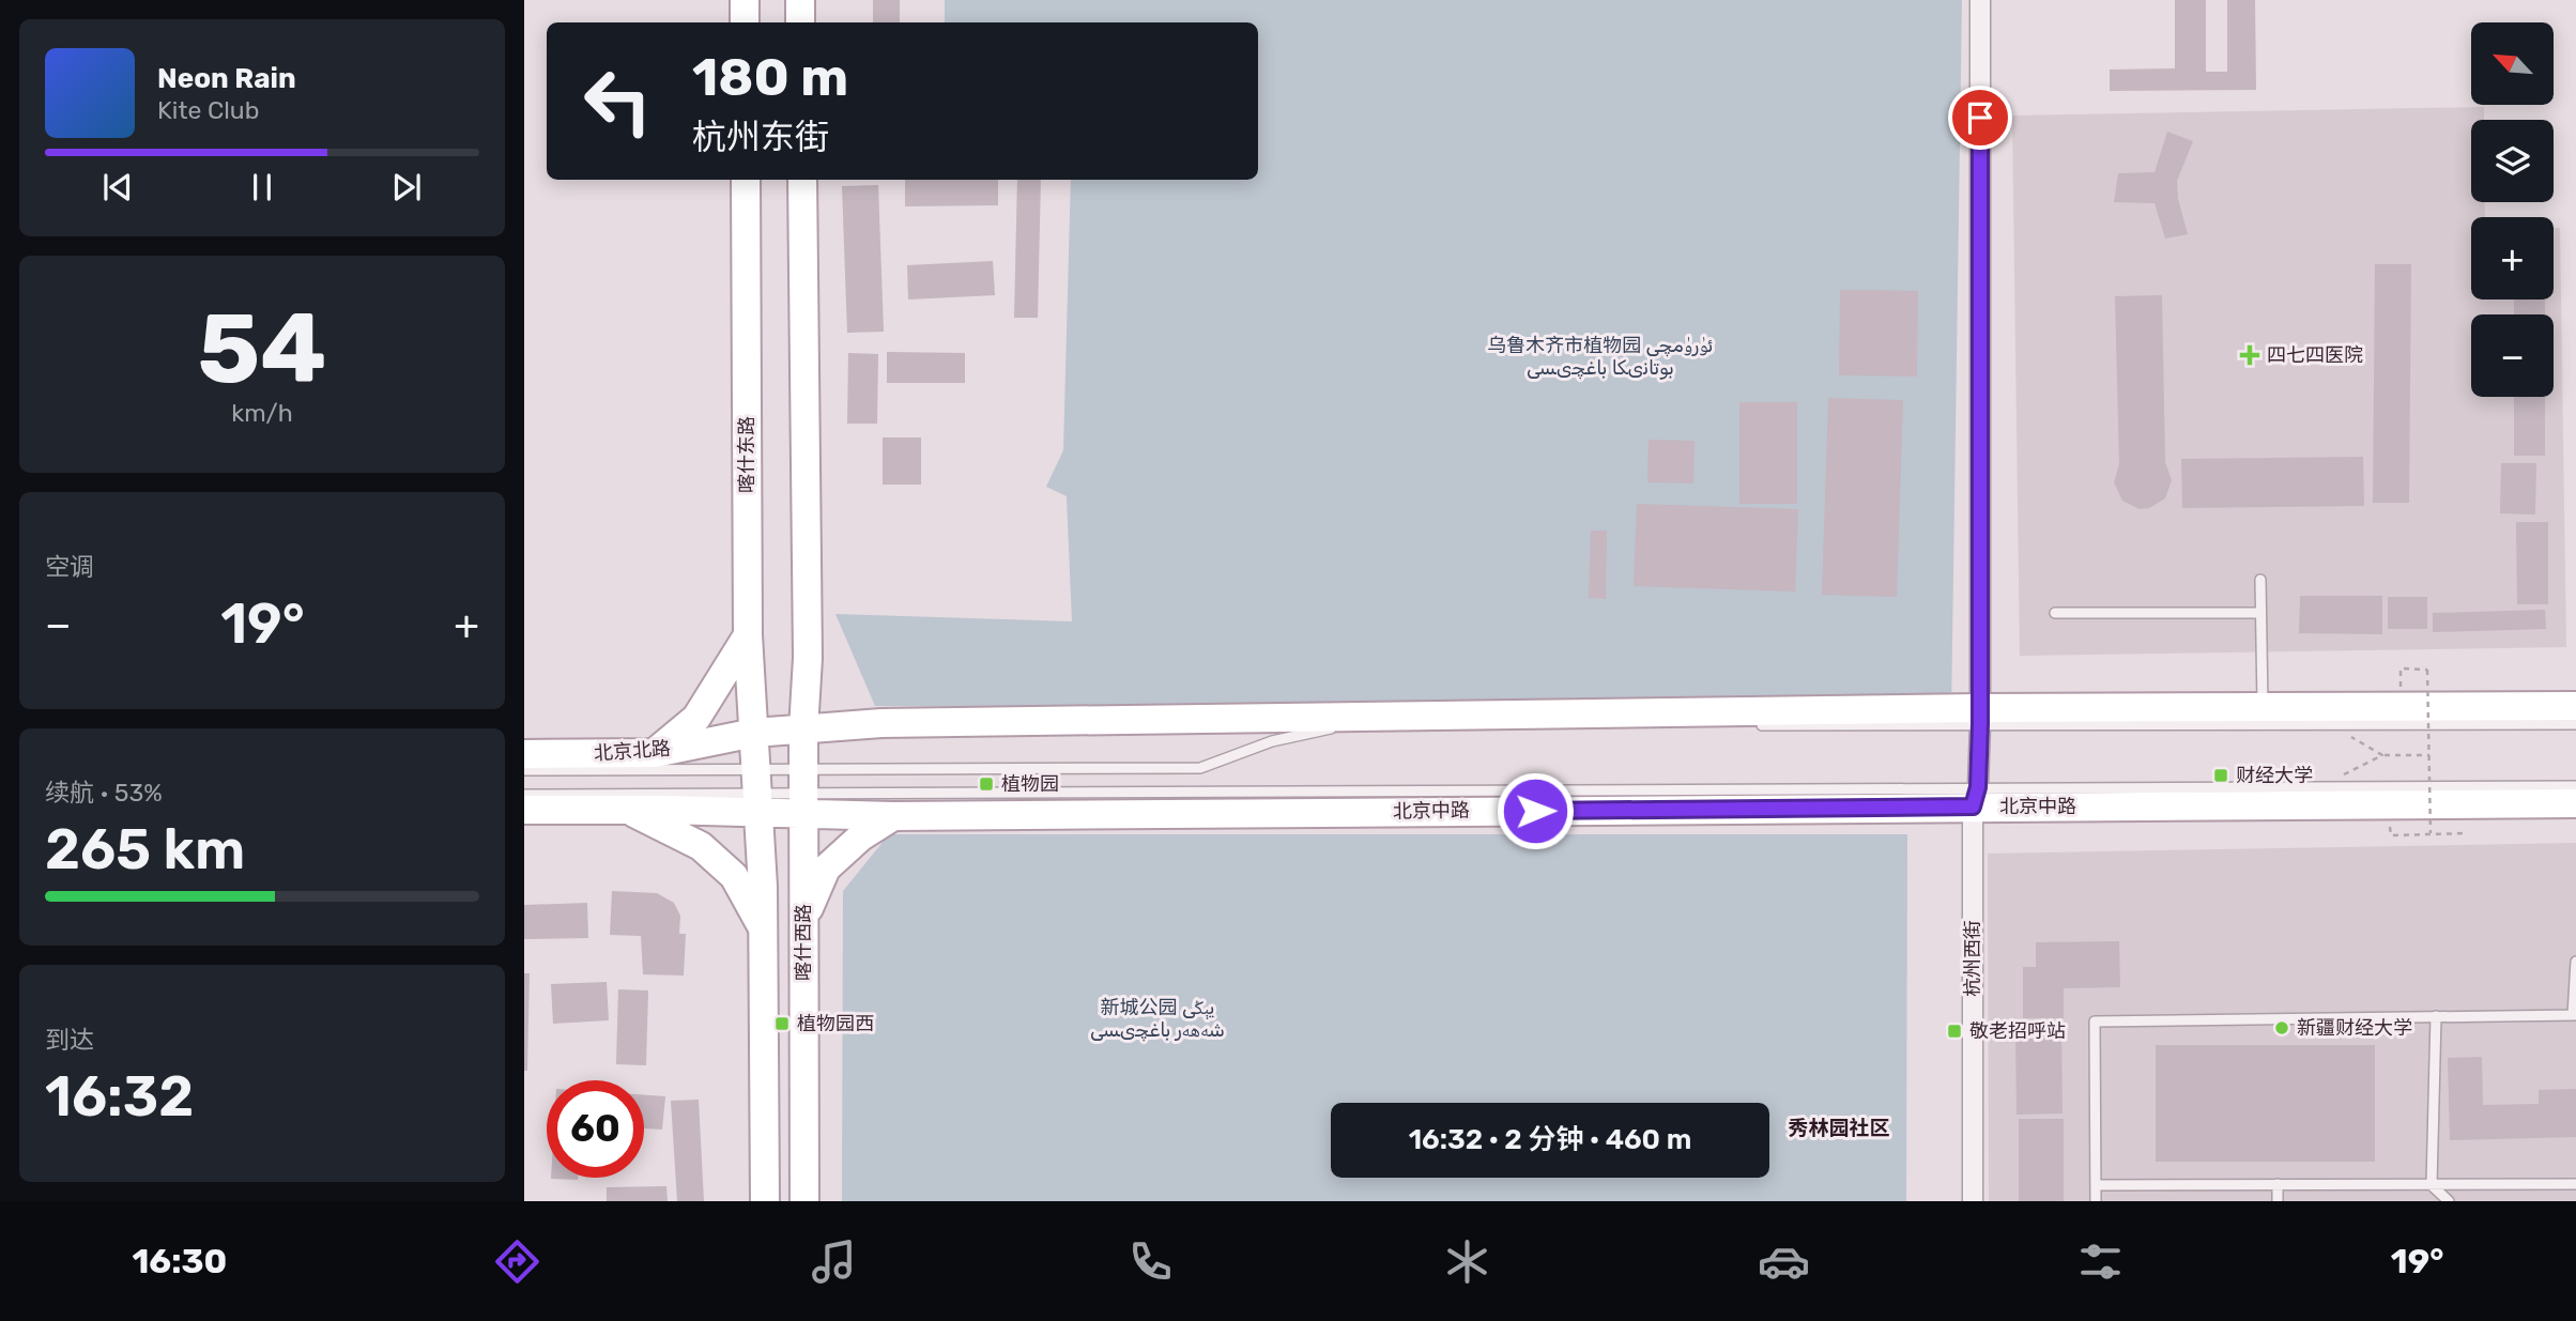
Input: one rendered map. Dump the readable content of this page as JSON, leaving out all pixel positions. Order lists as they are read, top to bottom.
{
  "streets": {
    "main road": [
      "喀什东路",
      "北京北路",
      "北京中路",
      "喀什西路"
    ],
    "street": ["杭州西街"]
  },
  "crossings": [
    ["喀什东路", "北京北路"],
    ["喀什东路", "喀什西路"],
    ["北京北路", "喀什西路"],
    ["北京中路", "喀什西路"],
    ["北京中路", "杭州西街"]
  ],
  "districts": ["秀林园社区"],
  "parks": ["乌鲁木齐市植物园 ئۈرۈمچى بوتانىكا باغچىسى", "新城公园 يېڭى شەھەر باغچىسى"],
  "places": {
    "health": ["四七四医院"],
    "transit": [
      "财经大学",
      "植物园",
      "植物园西",
      "敬老招呼站"
    ],
    "other": ["新疆财经大学"]
  },
  "north": "top left",
  "page": {
    "map_buttons": ["+", "−"],
    "turn": ["180 m", "杭州东街"],
    "song": ["Neon Rain", "Kite Club"],
    "tile": [
      ["54", "km/h"],
      "空调",
      ["续航 · 53%", "265 km"],
      ["到达", "16:32"]
    ],
    "heat": ["−", "19°", "+"],
    "limit": "60",
    "trip": "16:32 · 2 分钟 · 460 m",
    "tabs": ["16:30", "19°"]
  }
}
